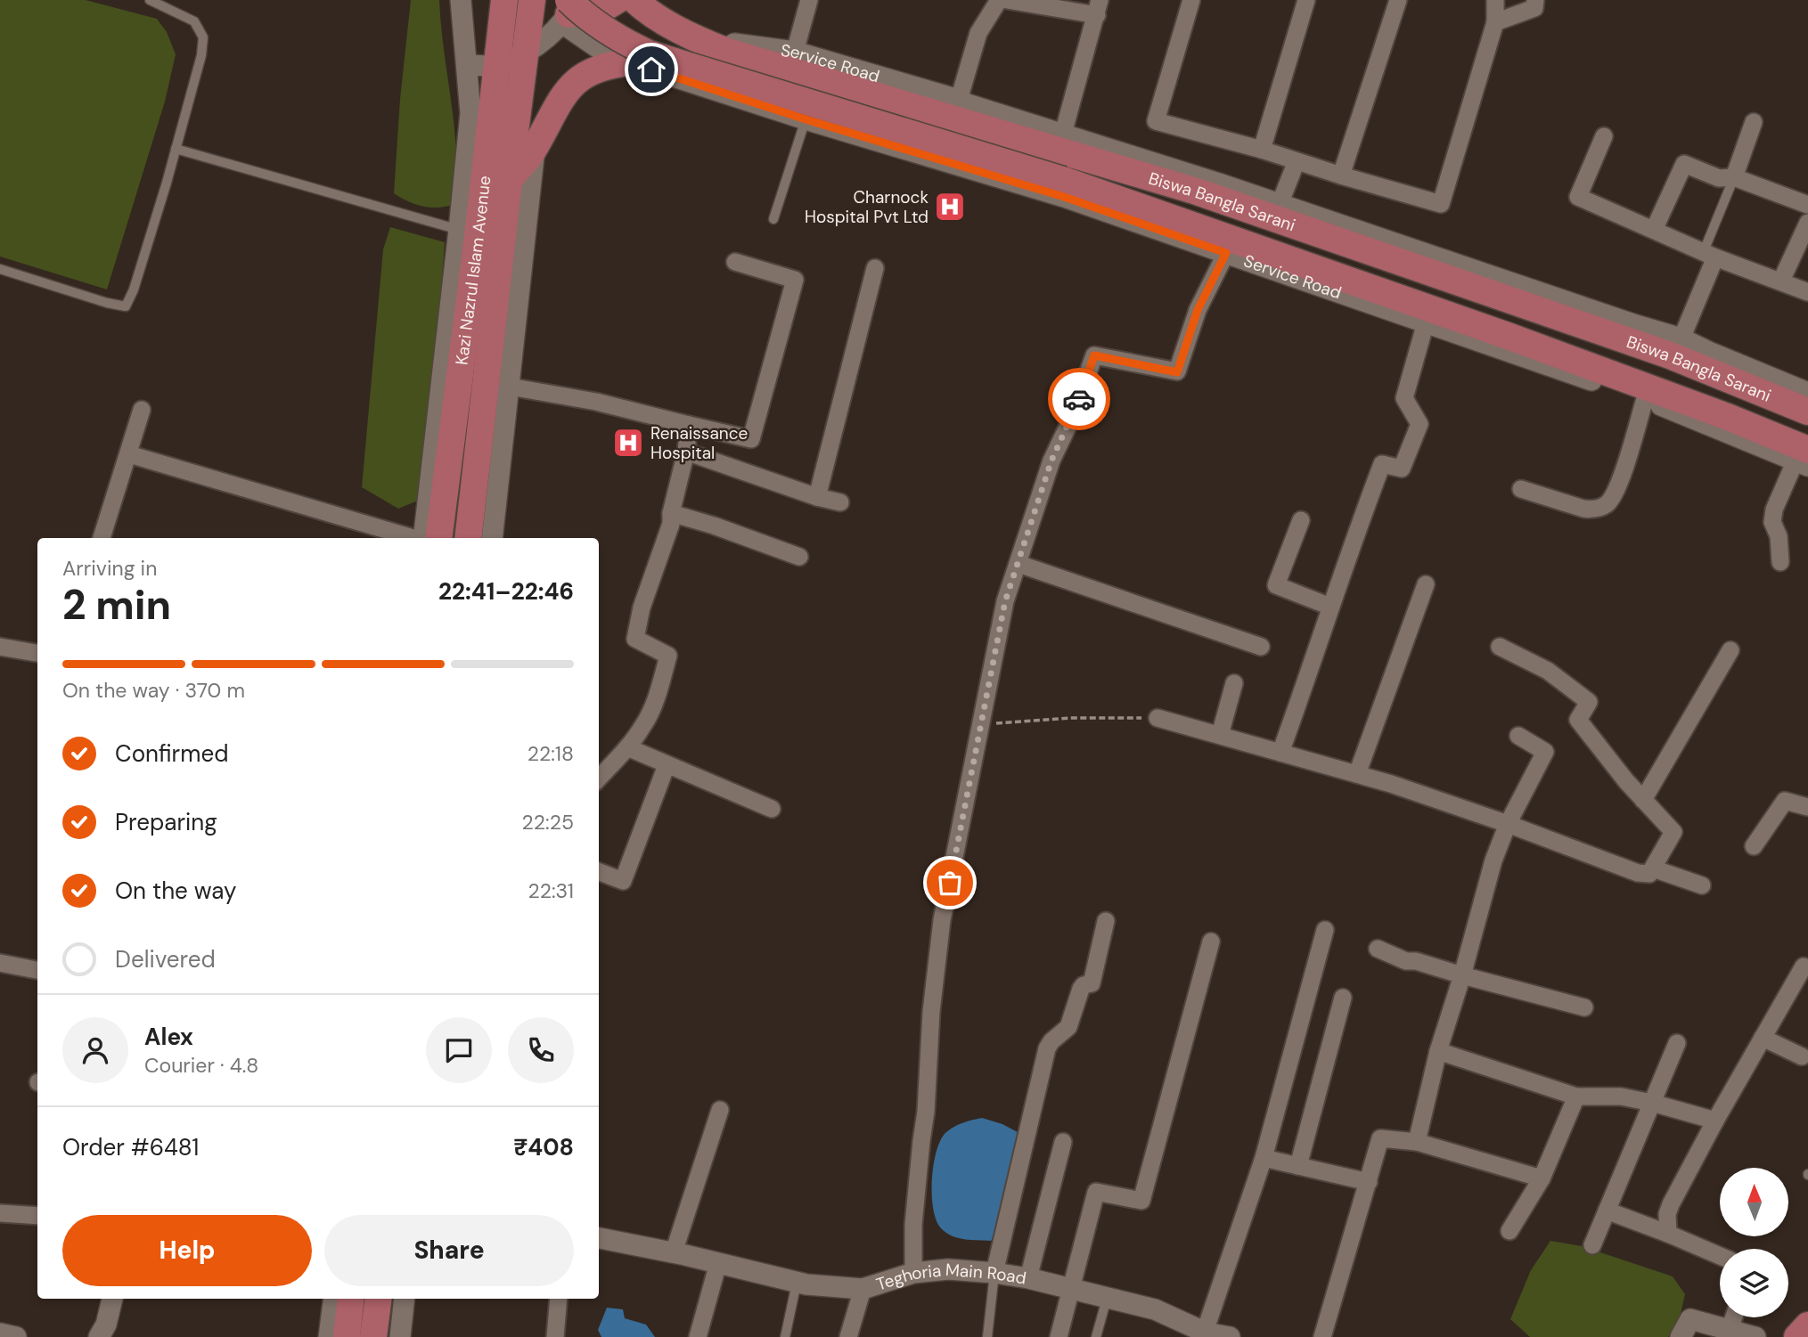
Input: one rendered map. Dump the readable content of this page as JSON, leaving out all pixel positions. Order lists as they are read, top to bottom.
{
  "streets": {
    "main road": ["Biswa Bangla Sarani", "Kazi Nazrul Islam Avenue"],
    "street": ["Service Road", "Teghoria Main Road"]
  },
  "crossings": [
    ["Service Road", "Biswa Bangla Sarani"]
  ],
  "places": {
    "hospital": ["Charnock Hospital Pvt Ltd", "Renaissance Hospital"]
  },
  "north": "top",
  "page": {
    "heading": ["2 min", "Arriving in", "22:41–22:46"],
    "panel": [
      "Alex",
      "Courier · 4.8",
      "Order #6481",
      "₹408"
    ],
    "bar": "On the way · 370 m",
    "list": [
      ["Confirmed", "22:18"],
      ["Preparing", "22:25"],
      ["On the way", "22:31"],
      "Delivered"
    ],
    "buttons": ["Help", "Share"]
  }
}
